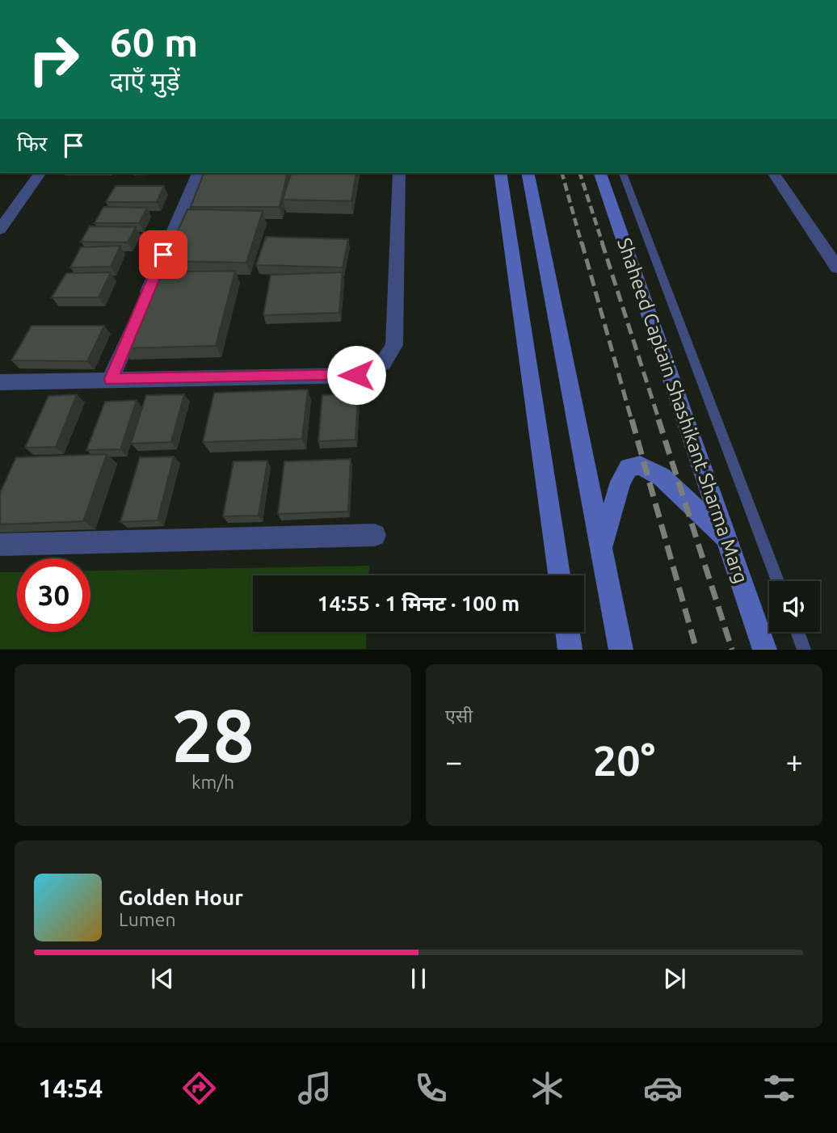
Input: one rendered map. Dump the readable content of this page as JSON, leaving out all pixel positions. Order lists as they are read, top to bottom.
{
  "streets": {
    "main road": ["Shaheed Captain Shashikant Sharma Marg"]
  },
  "page": {
    "turn": ["60 m", "दाएँ मुड़ें"],
    "then": "फिर",
    "limit": "30",
    "trip": "14:55 · 1 मिनट · 100 m",
    "tile": [
      ["28", "km/h"],
      "एसी"
    ],
    "heat": ["−", "20°", "+"],
    "song": ["Golden Hour", "Lumen"],
    "tabs": "14:54"
  }
}
